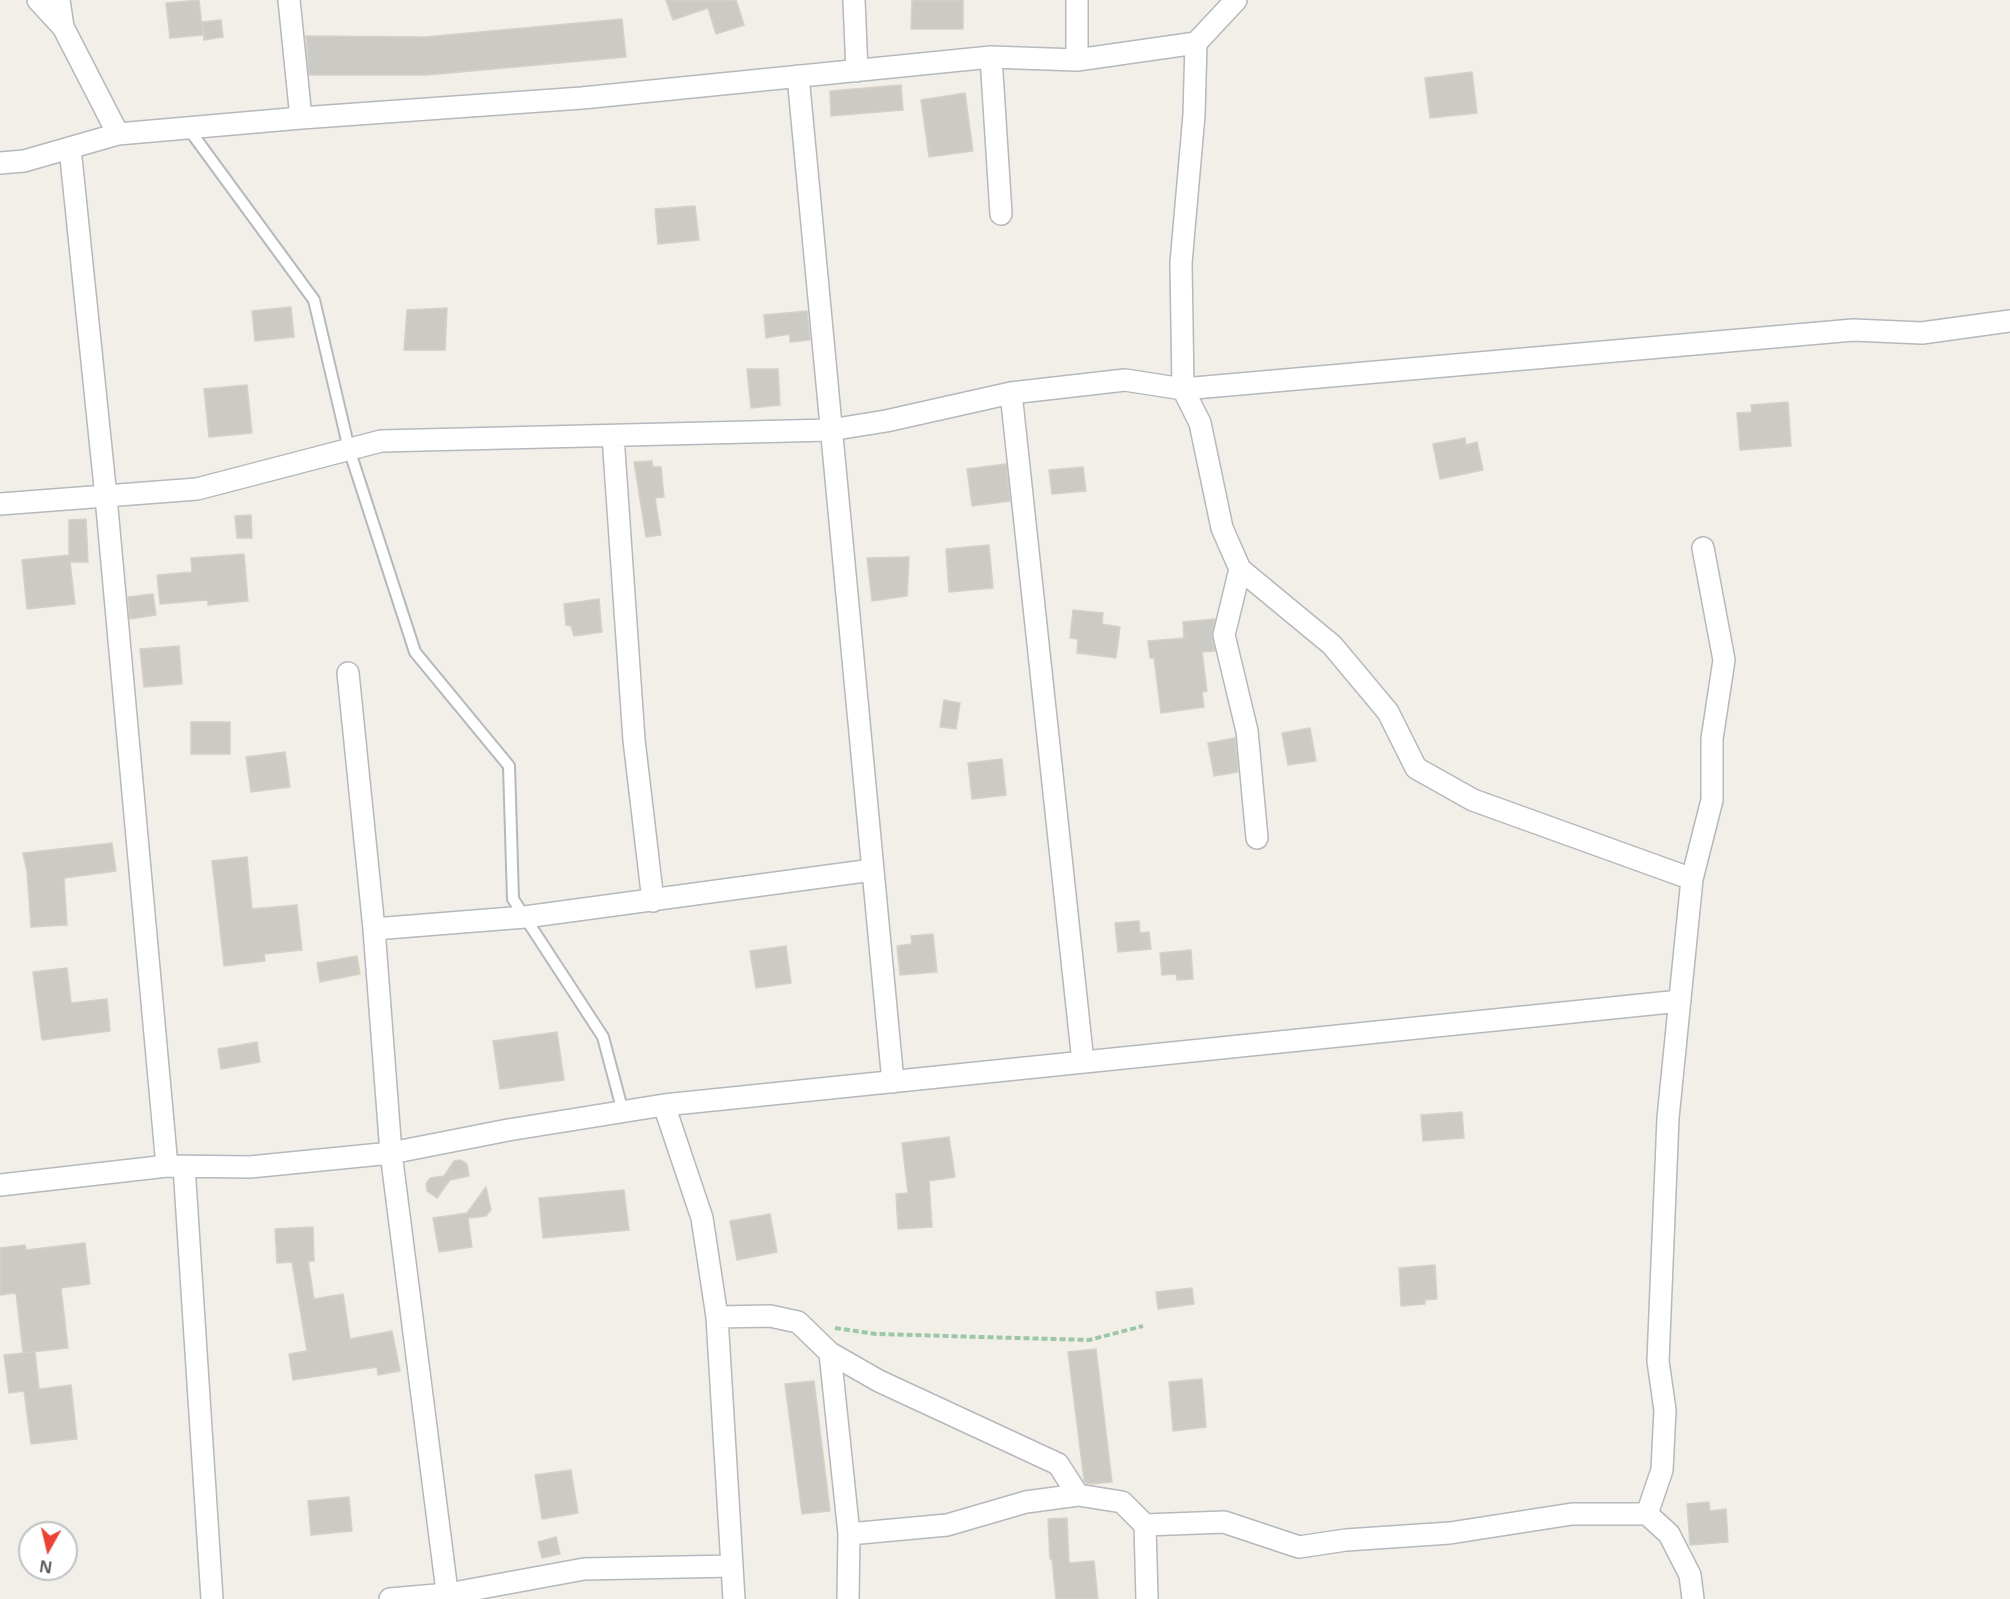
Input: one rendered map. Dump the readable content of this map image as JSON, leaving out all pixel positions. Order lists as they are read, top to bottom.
{
  "north": "bottom"
}
